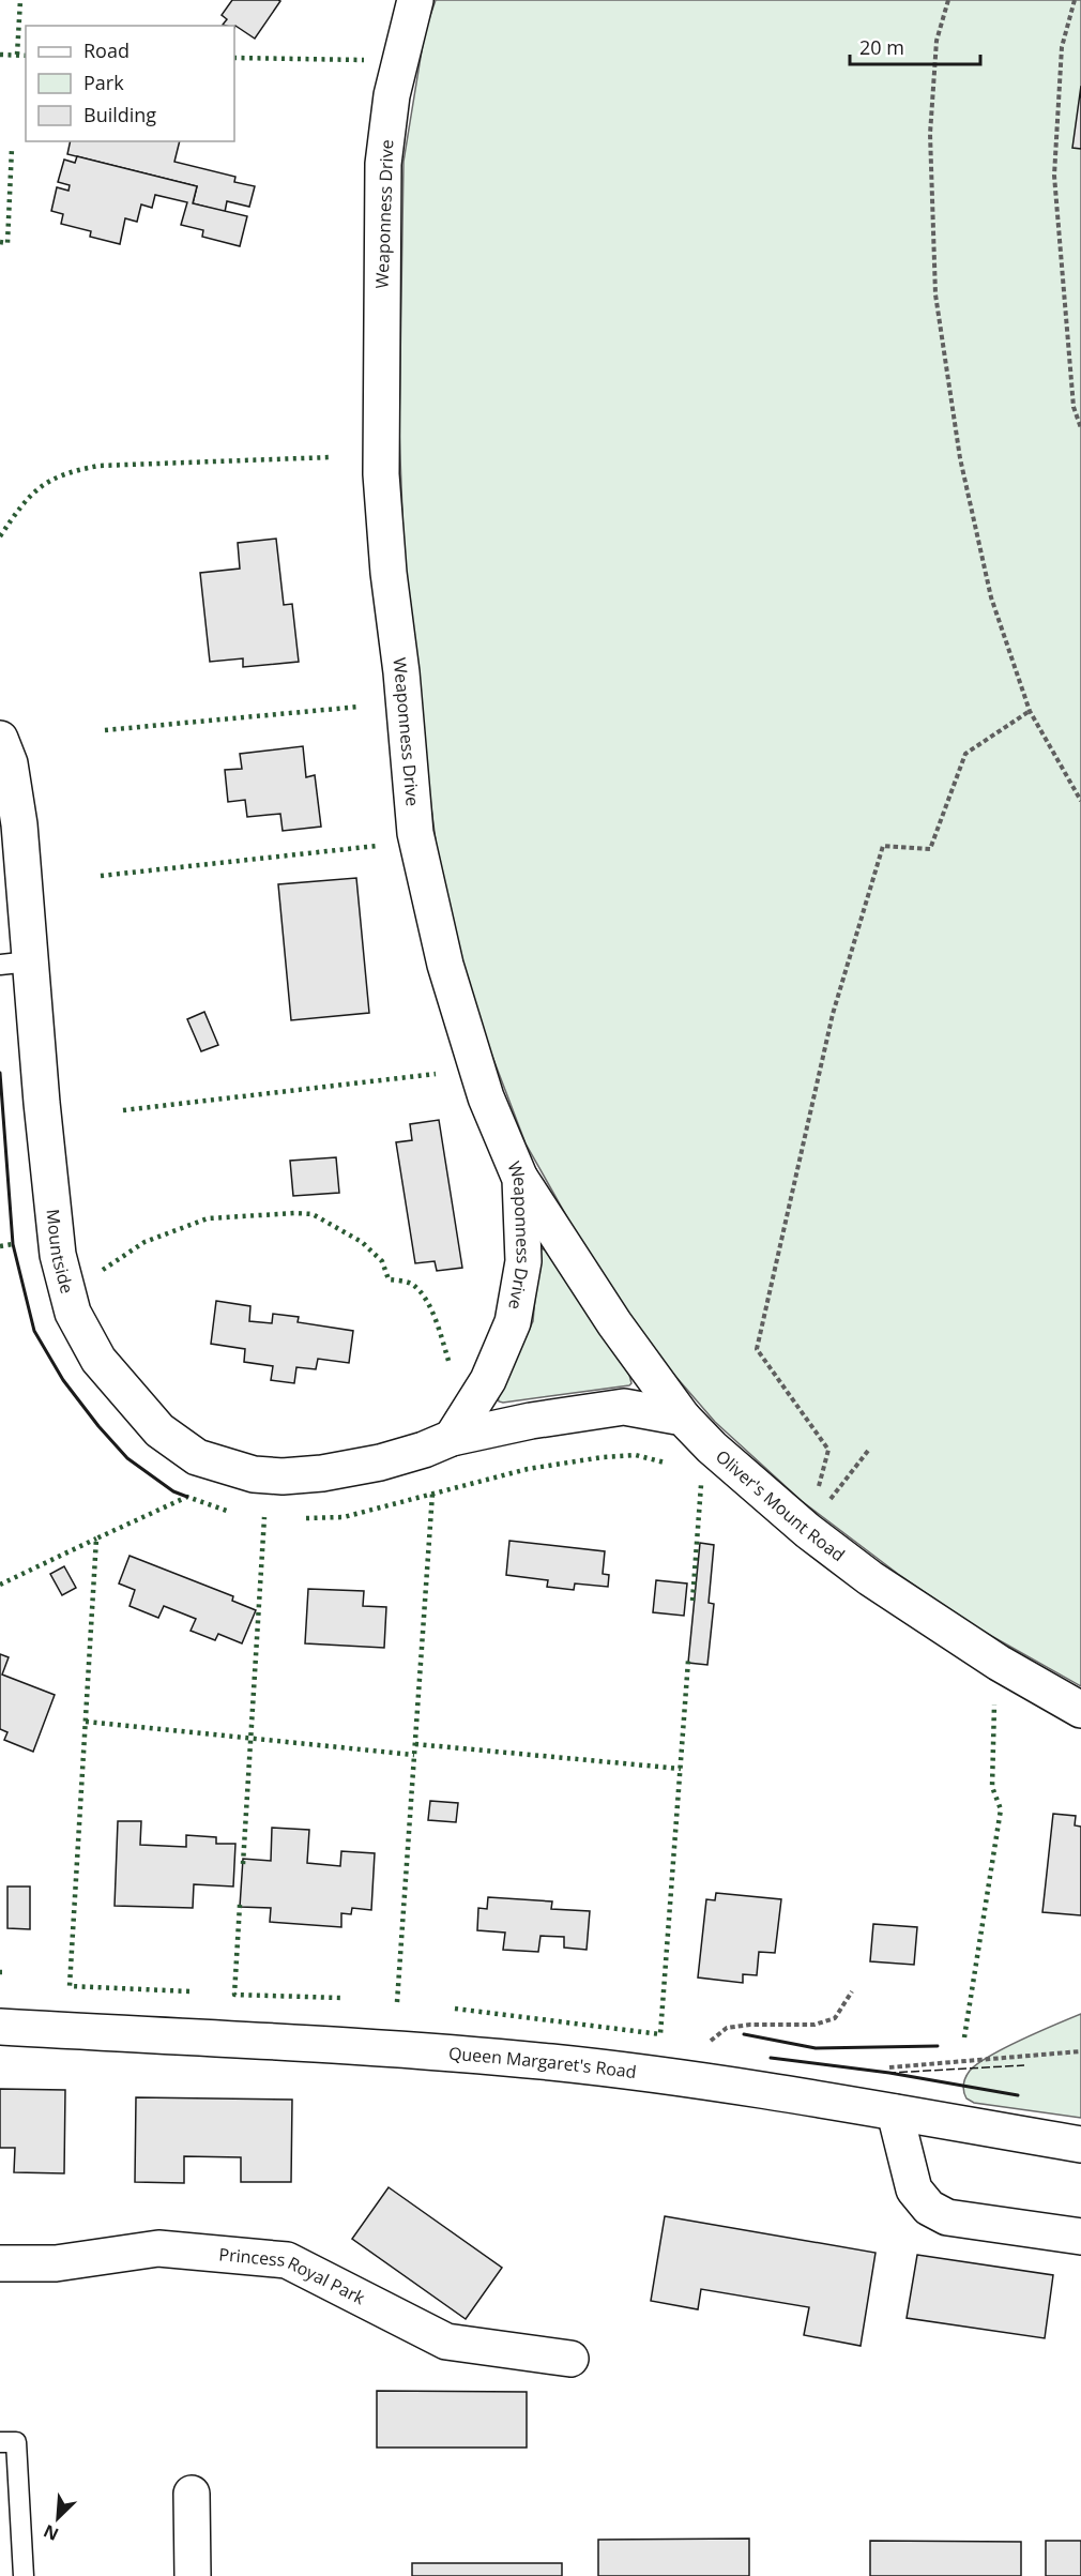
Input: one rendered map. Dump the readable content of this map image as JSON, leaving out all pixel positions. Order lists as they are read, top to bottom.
{
  "streets": {
    "street": [
      "Weaponness Drive",
      "Mountside",
      "Oliver's Mount Road",
      "Queen Margaret's Road",
      "Princess Royal Park"
    ]
  },
  "crossings": [
    ["Weaponness Drive", "Mountside"],
    ["Weaponness Drive", "Oliver's Mount Road"]
  ],
  "legend": ["Road", "Park", "Building"],
  "scale_bar": "20 m",
  "north": "bottom left"
}
